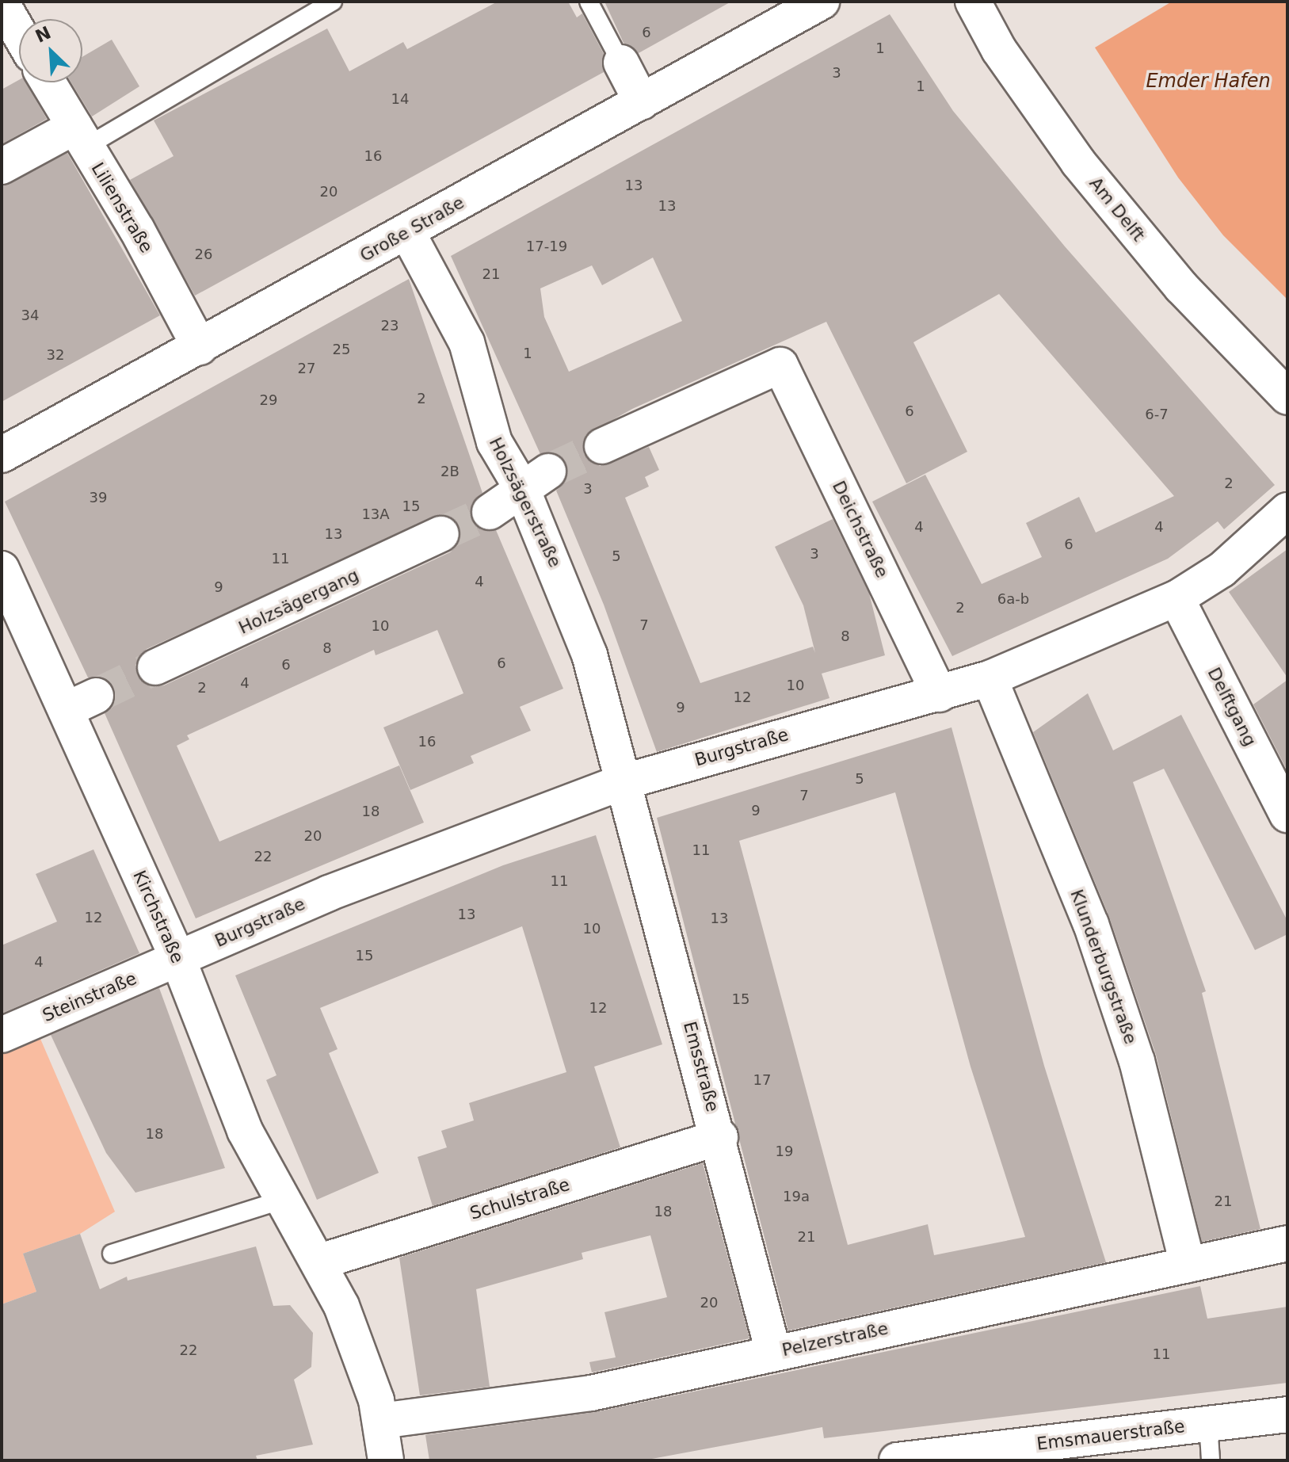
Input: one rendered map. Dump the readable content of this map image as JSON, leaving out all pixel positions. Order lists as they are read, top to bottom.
{
  "streets": {
    "street": [
      "Lilienstraße",
      "Am Delft",
      "Große Straße",
      "Holzsägerstraße",
      "Deichstraße",
      "Holzsägergang",
      "Delftgang",
      "Burgstraße",
      "Kirchstraße",
      "Klunderburgstraße",
      "Steinstraße",
      "Emsstraße",
      "Schulstraße",
      "Pelzerstraße",
      "Emsmauerstraße"
    ]
  },
  "crossings": [
    ["Lilienstraße", "Große Straße"],
    ["Große Straße", "Holzsägerstraße"],
    ["Holzsägerstraße", "Burgstraße"],
    ["Holzsägerstraße", "Emsstraße"],
    ["Deichstraße", "Burgstraße"],
    ["Delftgang", "Burgstraße"],
    ["Burgstraße", "Kirchstraße"],
    ["Burgstraße", "Klunderburgstraße"],
    ["Burgstraße", "Steinstraße"],
    ["Burgstraße", "Emsstraße"],
    ["Kirchstraße", "Steinstraße"],
    ["Kirchstraße", "Schulstraße"],
    ["Kirchstraße", "Pelzerstraße"],
    ["Klunderburgstraße", "Pelzerstraße"],
    ["Emsstraße", "Schulstraße"],
    ["Emsstraße", "Pelzerstraße"]
  ],
  "water": ["Emder Hafen"],
  "house_numbers": [
    "6",
    "1",
    "3",
    "1",
    "14",
    "16",
    "13",
    "20",
    "13",
    "17-19",
    "26",
    "21",
    "34",
    "23",
    "25",
    "1",
    "32",
    "27",
    "2",
    "29",
    "6",
    "6-7",
    "2B",
    "2",
    "3",
    "39",
    "15",
    "13A",
    "4",
    "4",
    "13",
    "6",
    "3",
    "5",
    "11",
    "4",
    "9",
    "6a-b",
    "2",
    "7",
    "10",
    "8",
    "8",
    "6",
    "6",
    "4",
    "10",
    "2",
    "12",
    "9",
    "16",
    "5",
    "7",
    "9",
    "18",
    "20",
    "11",
    "22",
    "11",
    "13",
    "12",
    "13",
    "10",
    "15",
    "4",
    "15",
    "12",
    "17",
    "18",
    "19",
    "19a",
    "21",
    "18",
    "21",
    "20",
    "22",
    "11"
  ],
  "north": "top left"
}
